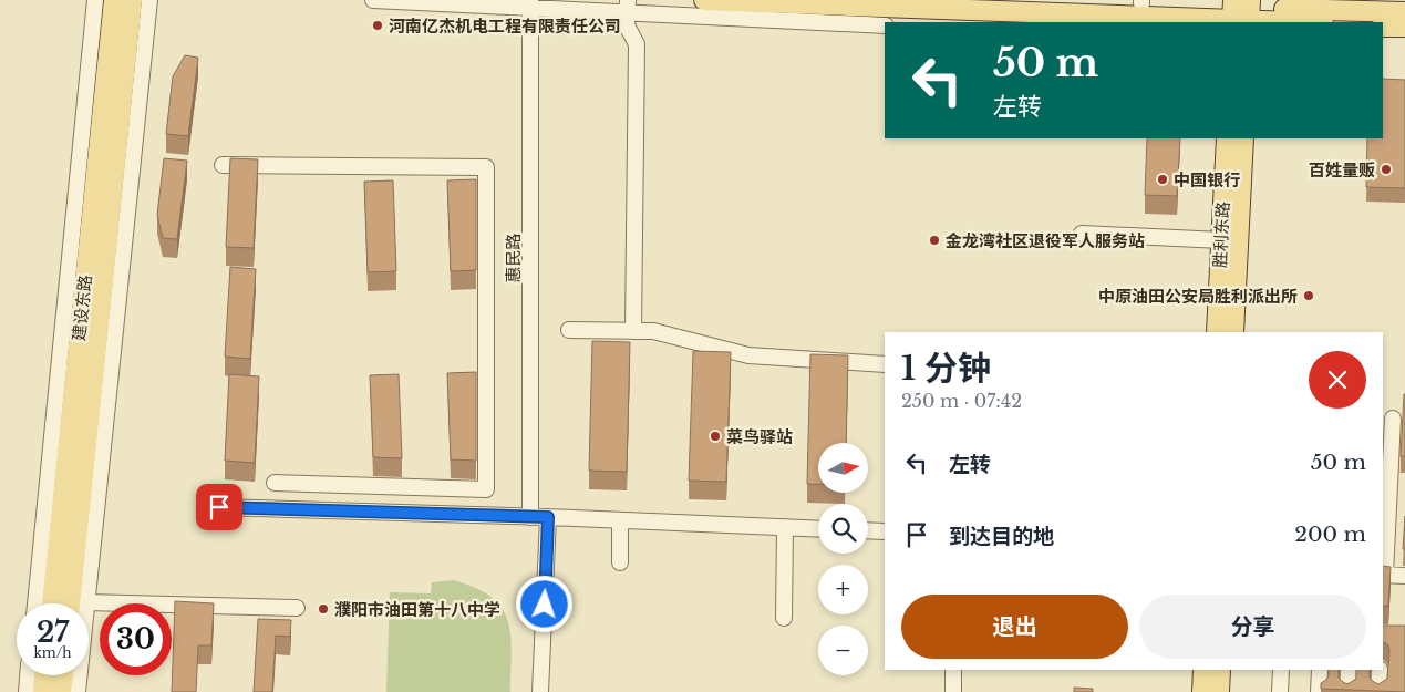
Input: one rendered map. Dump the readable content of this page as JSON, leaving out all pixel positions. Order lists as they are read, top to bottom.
{
  "streets": {
    "main road": ["胜利东路", "建设东路"],
    "street": ["惠民路"]
  },
  "places": [
    "河南亿杰机电工程有限责任公司",
    "百姓量贩",
    "中国银行",
    "金龙湾社区退役军人服务站",
    "中原油田公安局胜利派出所",
    "菜鸟驿站",
    "濮阳市油田第十八中学"
  ],
  "north": "right",
  "page": {
    "turn": ["50 m", "左转"],
    "heading": ["1 分钟", "250 m · 07:42"],
    "list": [
      {
        "name": "左转",
        "value": "50 m"
      },
      {
        "name": "到达目的地",
        "value": "200 m"
      }
    ],
    "map_buttons": ["+", "−"],
    "buttons": ["退出", "分享"],
    "speed": "27 km/h",
    "limit": "30"
  }
}
